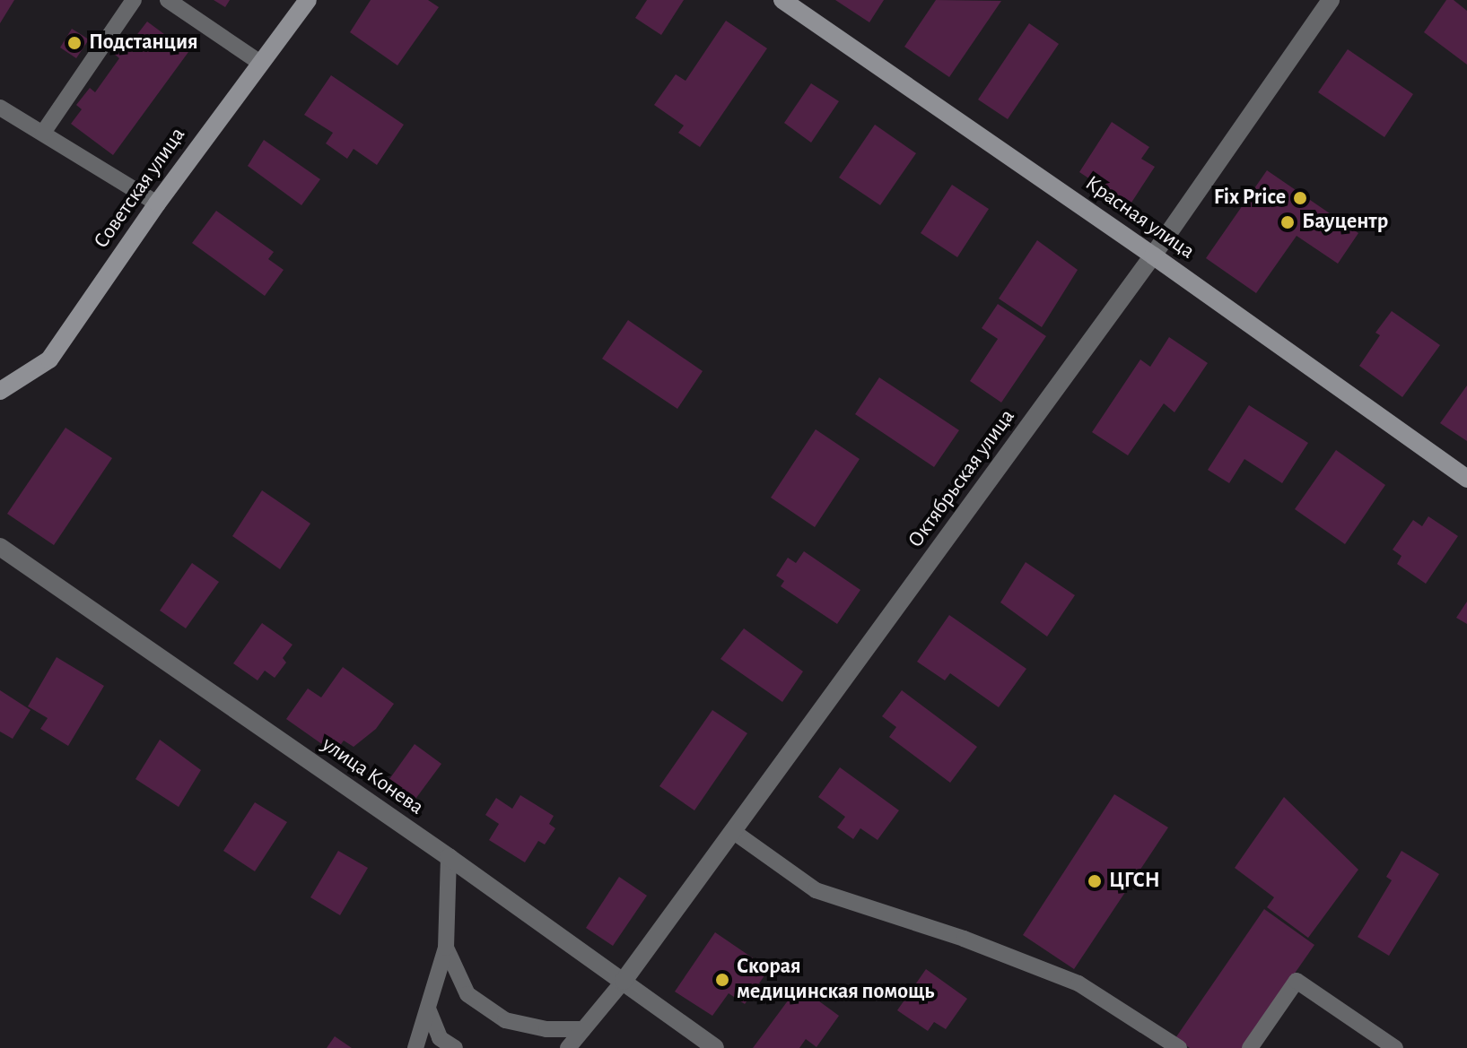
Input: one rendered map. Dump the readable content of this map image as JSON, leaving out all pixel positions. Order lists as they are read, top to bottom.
{
  "streets": {
    "main road": ["Советская улица", "Красная улица"],
    "street": ["Октябрьская улица", "улица Конева"]
  },
  "crossings": [
    ["Красная улица", "Октябрьская улица"],
    ["Октябрьская улица", "улица Конева"]
  ],
  "places": [
    "Подстанция",
    "Fix Price",
    "Бауцентр",
    "ЦГСН",
    "Скорая медицинская помощь"
  ]
}
